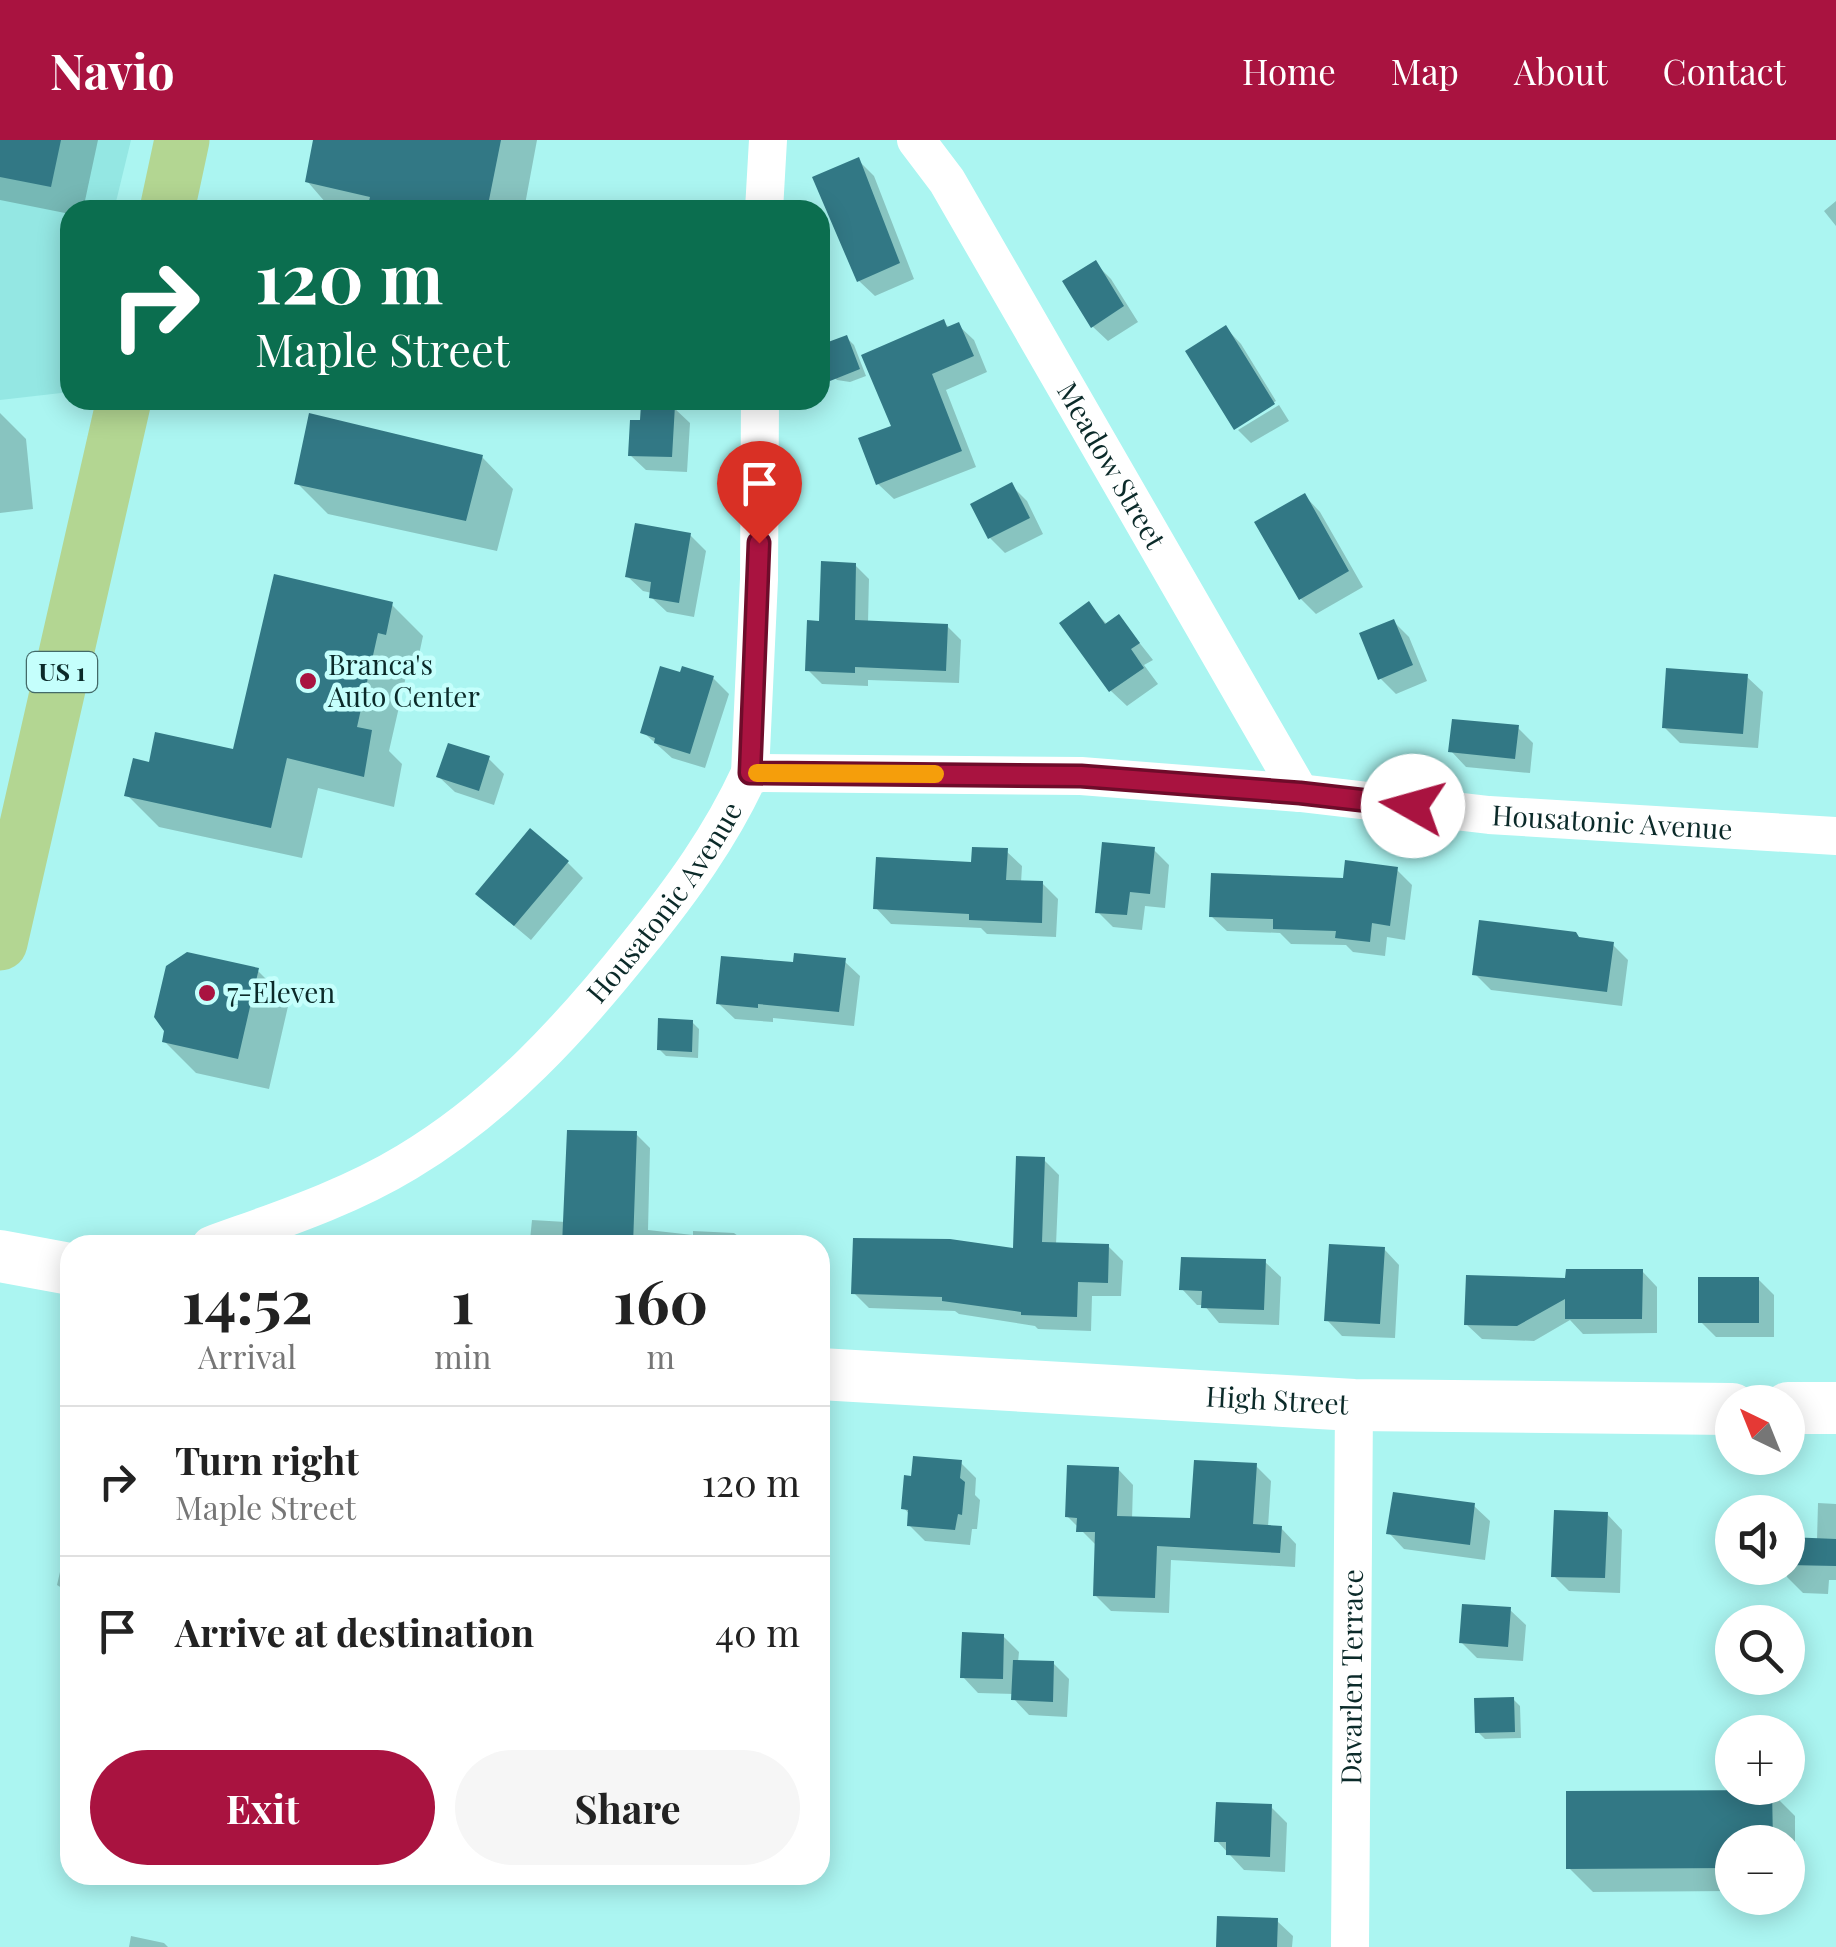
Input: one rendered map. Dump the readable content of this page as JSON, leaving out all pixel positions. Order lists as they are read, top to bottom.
{
  "streets": {
    "main road": ["US 1", "High Street"],
    "street": ["Meadow Street", "Housatonic Avenue", "Davarlen Terrace"]
  },
  "crossings": [
    ["Meadow Street", "Housatonic Avenue"],
    ["High Street", "Davarlen Terrace"]
  ],
  "places": ["Branca's Auto Center", "7-Eleven"],
  "north": "top left",
  "page": {
    "header": "Navio",
    "nav": [
      "Home",
      "Map",
      "About",
      "Contact"
    ],
    "turn": ["120 m", "Maple Street"],
    "eta": [
      "14:52",
      "Arrival",
      "1",
      "min",
      "160",
      "m"
    ],
    "map_buttons": ["+", "−"],
    "list": [
      {
        "name": "Turn right",
        "note": "Maple Street",
        "value": "120 m"
      },
      {
        "name": "Arrive at destination",
        "value": "40 m"
      }
    ],
    "buttons": ["Exit", "Share"]
  }
}
